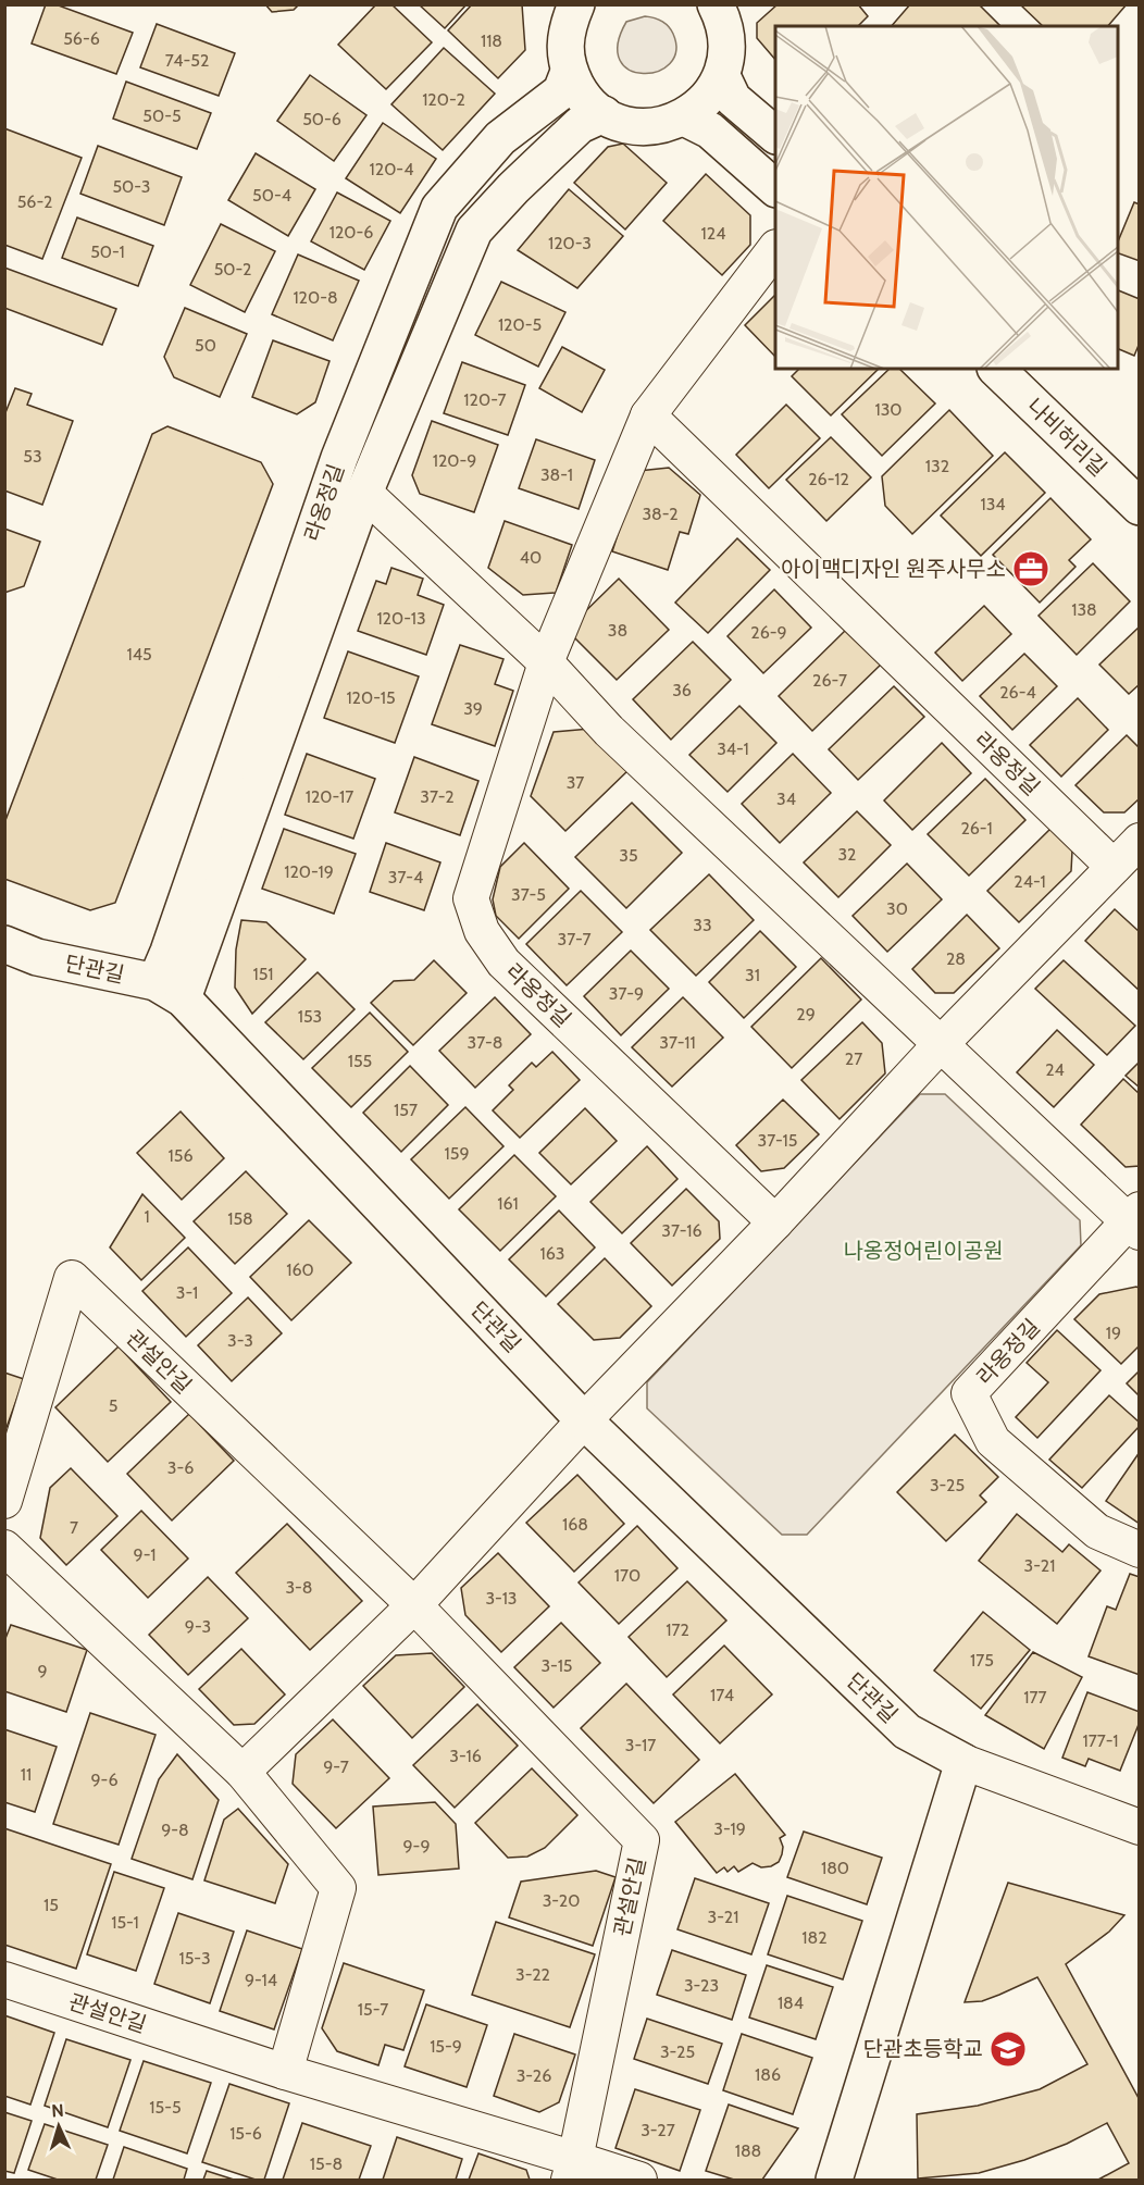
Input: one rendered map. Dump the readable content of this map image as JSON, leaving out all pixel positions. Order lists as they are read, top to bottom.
{
  "streets": {
    "street": [
      "나비허리길",
      "라옹정길",
      "단관길",
      "관설안길"
    ]
  },
  "crossings": [
    ["라옹정길", "단관길"]
  ],
  "parks": ["나옹정어린이공원"],
  "places": {
    "office": ["아이맥디자인 원주사무소"],
    "school or university": ["단관초등학교"]
  },
  "house_numbers": [
    "56-6",
    "118",
    "74-52",
    "120-2",
    "50-5",
    "50-6",
    "120-4",
    "50-3",
    "50-4",
    "56-2",
    "120-6",
    "124",
    "120-3",
    "50-1",
    "50-2",
    "120-8",
    "120-5",
    "50",
    "120-7",
    "130",
    "53",
    "120-9",
    "132",
    "38-1",
    "26-12",
    "134",
    "38-2",
    "40",
    "138",
    "120-13",
    "38",
    "26-9",
    "145",
    "26-7",
    "36",
    "26-4",
    "120-15",
    "39",
    "34-1",
    "37",
    "120-17",
    "37-2",
    "34",
    "26-1",
    "32",
    "35",
    "120-19",
    "37-4",
    "24-1",
    "37-5",
    "30",
    "33",
    "37-7",
    "28",
    "151",
    "31",
    "37-9",
    "29",
    "153",
    "37-8",
    "37-11",
    "27",
    "155",
    "24",
    "157",
    "37-15",
    "159",
    "156",
    "161",
    "1",
    "158",
    "37-16",
    "163",
    "160",
    "3-1",
    "19",
    "3-3",
    "5",
    "3-6",
    "3-25",
    "168",
    "7",
    "9-1",
    "3-21",
    "170",
    "3-8",
    "3-13",
    "9-3",
    "172",
    "175",
    "3-15",
    "9",
    "174",
    "177",
    "177-1",
    "3-17",
    "3-16",
    "9-7",
    "11",
    "9-6",
    "3-19",
    "9-8",
    "9-9",
    "180",
    "3-20",
    "15",
    "3-21",
    "15-1",
    "182",
    "15-3",
    "3-22",
    "9-14",
    "3-23",
    "184",
    "15-7",
    "15-9",
    "3-25",
    "186",
    "3-26",
    "15-5",
    "3-27",
    "15-6",
    "188",
    "15-8"
  ],
  "north": "top"
}
